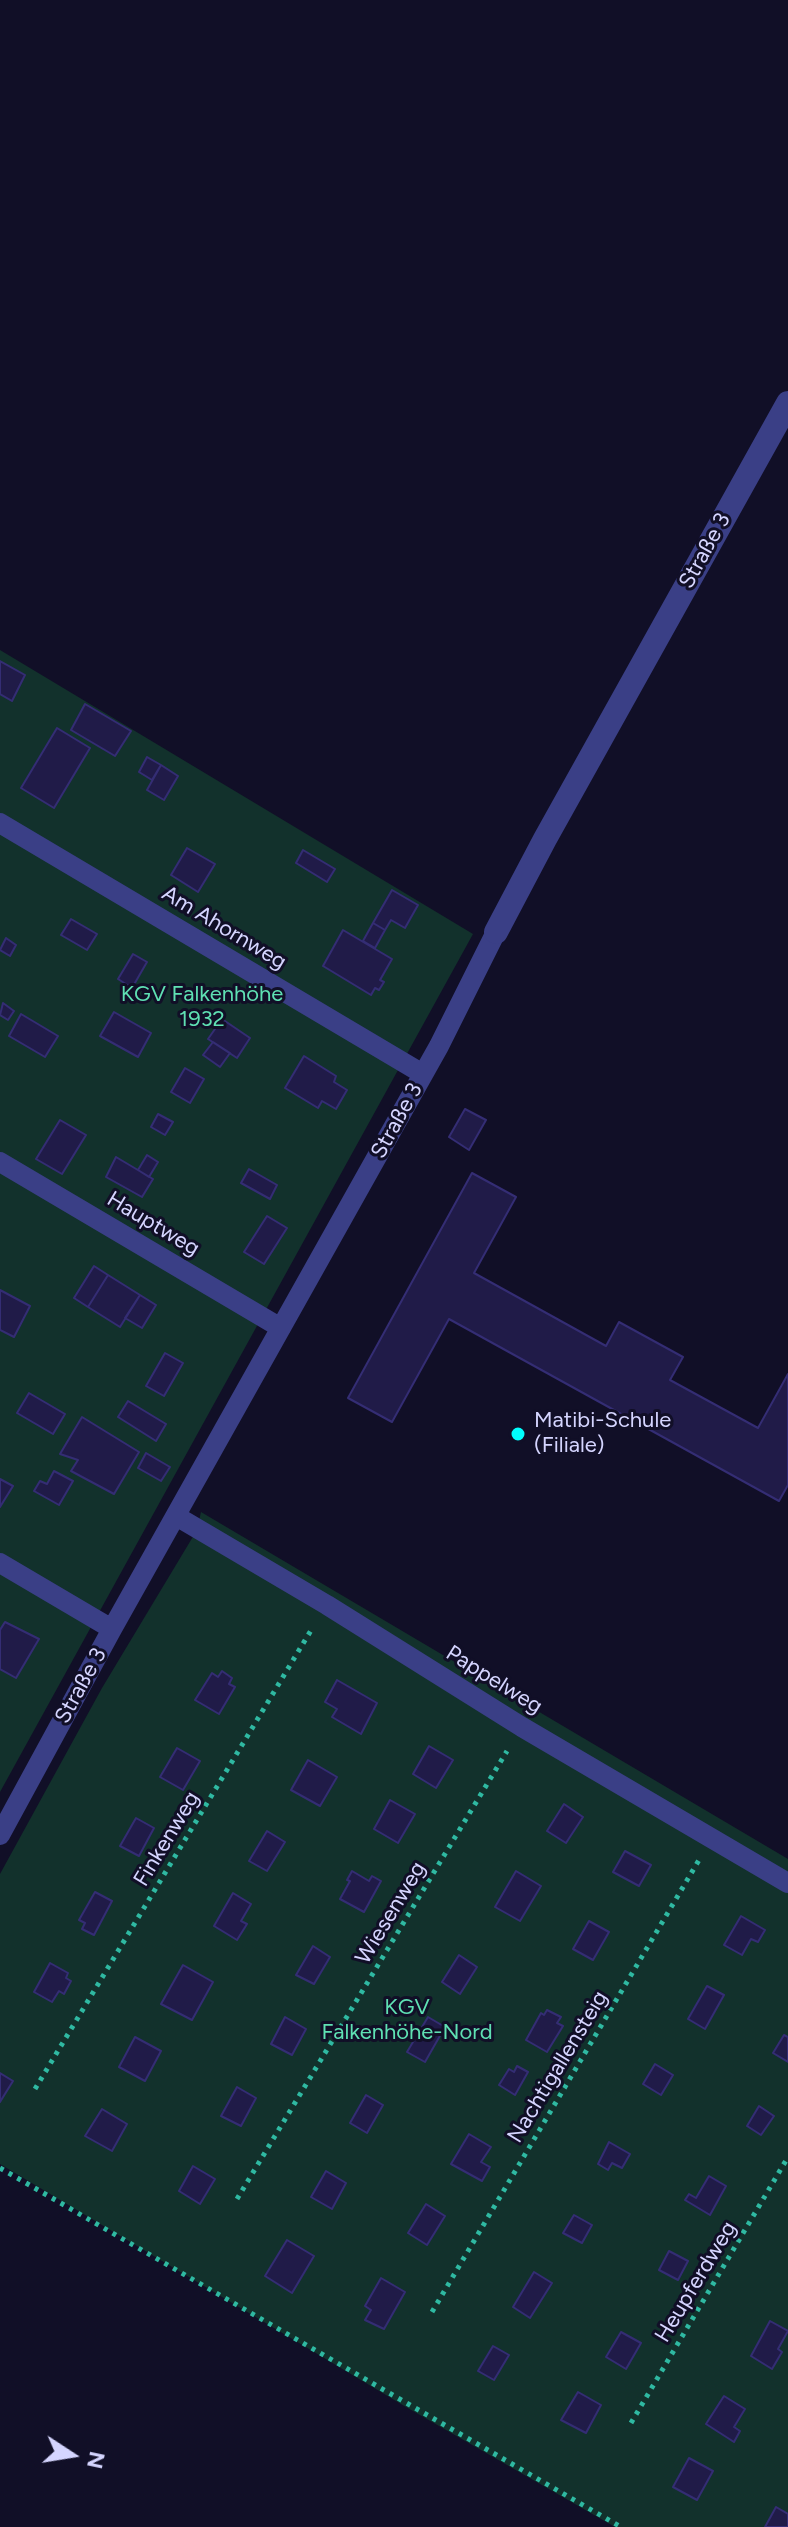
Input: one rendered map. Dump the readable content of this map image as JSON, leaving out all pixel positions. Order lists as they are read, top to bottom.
{
  "streets": {
    "street": ["Straße 3"],
    "lane": ["Am Ahornweg", "Hauptweg", "Pappelweg"],
    "path": [
      "Finkenweg",
      "Wiesenweg",
      "Nachtigallensteig",
      "Heupferdweg"
    ]
  },
  "crossings": [
    ["Straße 3", "Am Ahornweg"],
    ["Straße 3", "Hauptweg"],
    ["Straße 3", "Pappelweg"],
    ["Pappelweg", "Finkenweg"],
    ["Pappelweg", "Wiesenweg"],
    ["Pappelweg", "Nachtigallensteig"]
  ],
  "parks": ["KGV Falkenhöhe 1932", "KGV Falkenhöhe-Nord"],
  "places": ["Matibi-Schule (Filiale)"],
  "north": "right"
}
